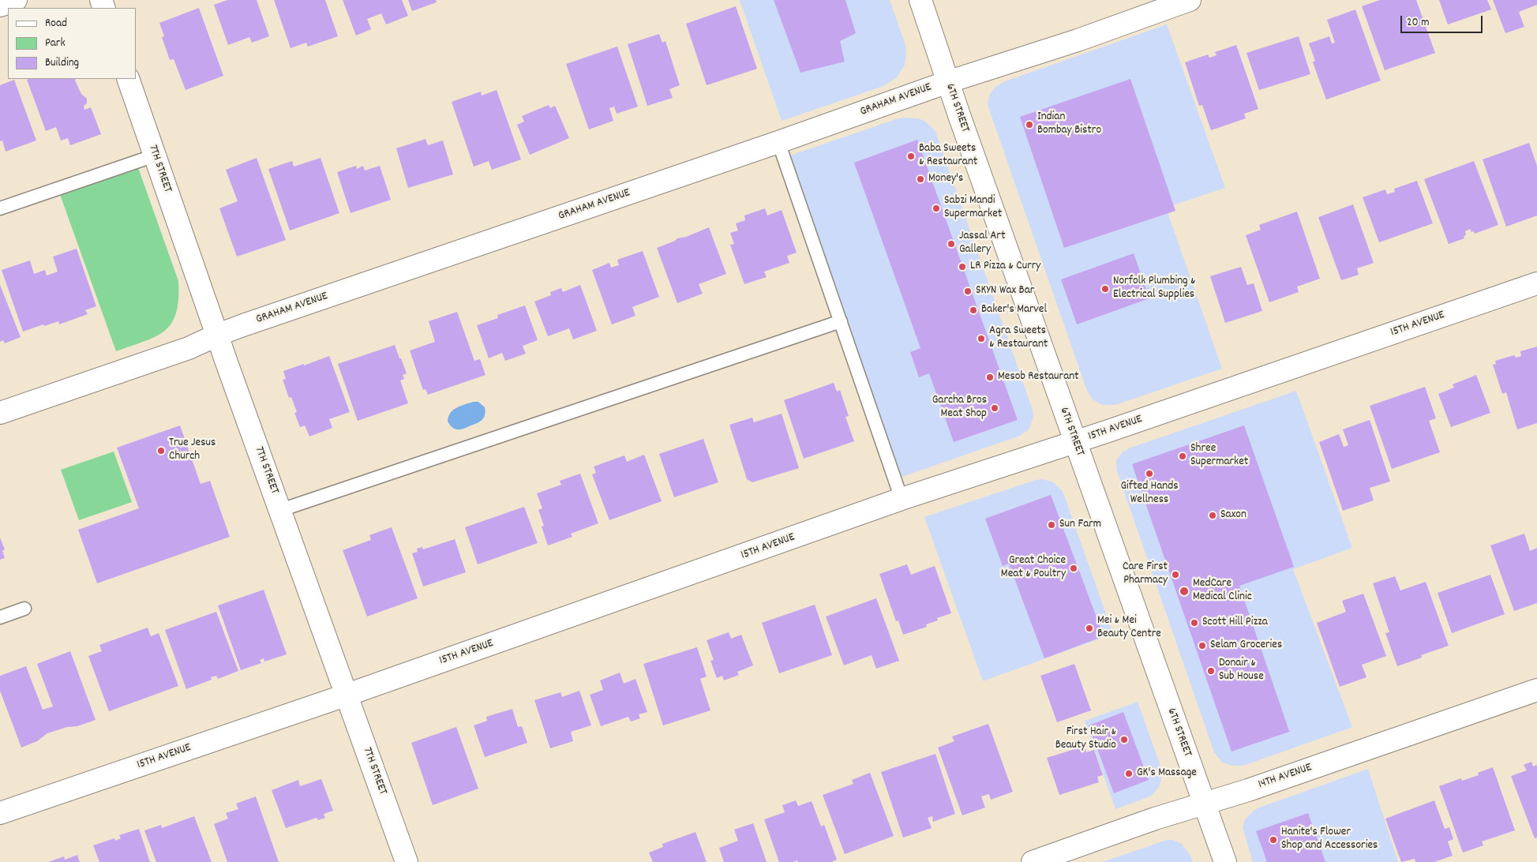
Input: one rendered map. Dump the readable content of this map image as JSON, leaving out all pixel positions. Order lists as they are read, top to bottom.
{
  "streets": {
    "street": [
      "GRAHAM AVENUE",
      "6TH STREET",
      "7TH STREET",
      "15TH AVENUE",
      "14TH AVENUE"
    ]
  },
  "crossings": [
    ["GRAHAM AVENUE", "6TH STREET"],
    ["GRAHAM AVENUE", "7TH STREET"],
    ["6TH STREET", "15TH AVENUE"],
    ["6TH STREET", "14TH AVENUE"],
    ["7TH STREET", "15TH AVENUE"]
  ],
  "places": [
    "Indian Bombay Bistro",
    "Baba Sweets & Restaurant",
    "Money's",
    "Sabzi Mandi Supermarket",
    "Jassal Art Gallery",
    "LR Pizza & Curry",
    "Norfolk Plumbing & Electrical Supplies",
    "SKYN Wax Bar",
    "Baker's Marvel",
    "Agra Sweets & Restaurant",
    "Mesob Restaurant",
    "Garcha Bros Meat Shop",
    "True Jesus Church",
    "Shree Supermarket",
    "Gifted Hands Wellness",
    "Saxon",
    "Sun Farm",
    "Great Choice Meat & Poultry",
    "Care First Pharmacy",
    "MedCare Medical Clinic",
    "Scott Hill Pizza",
    "Mei & Mei Beauty Centre",
    "Selam Groceries",
    "Donair & Sub House",
    "First Hair & Beauty Studio",
    "GK's Massage",
    "Hanite's Flower Shop and Accessories"
  ],
  "legend": ["Road", "Park", "Building"],
  "scale_bar": "20 m"
}
